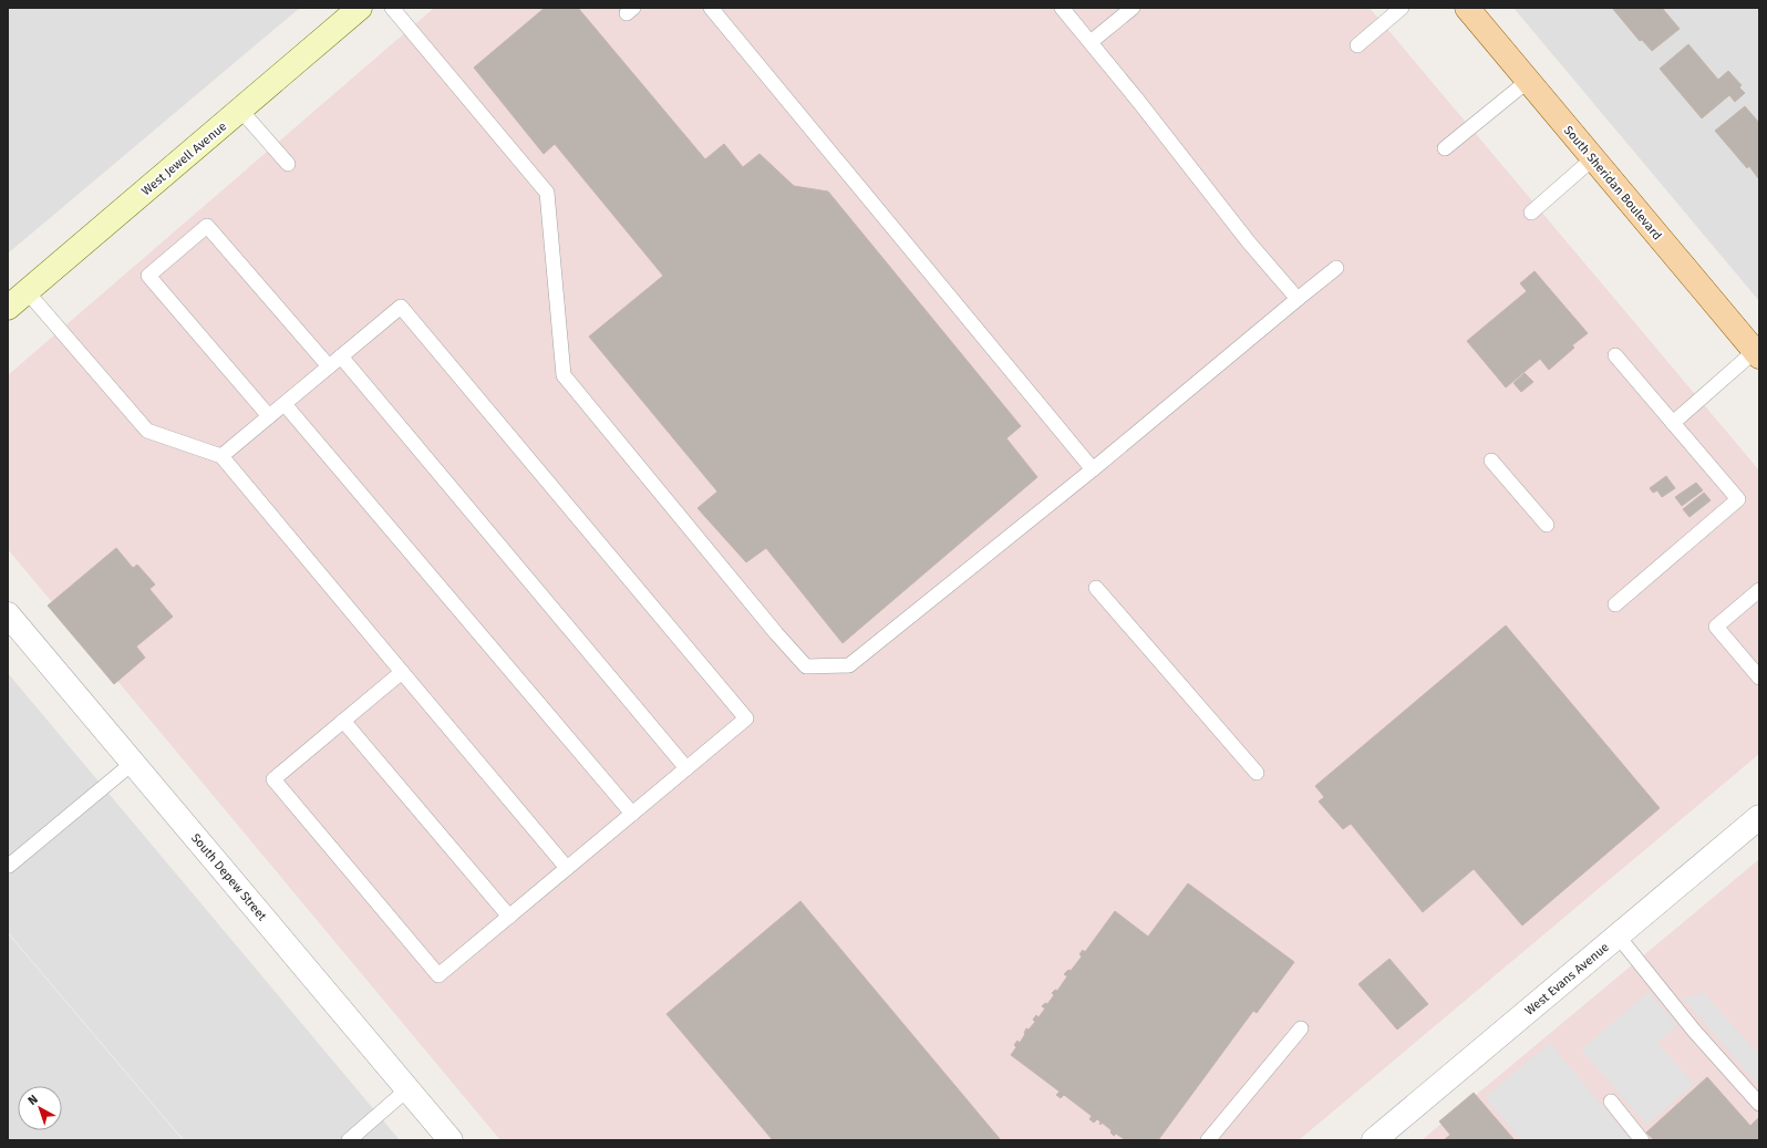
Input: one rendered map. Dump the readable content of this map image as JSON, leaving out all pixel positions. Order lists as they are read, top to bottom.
{
  "streets": {
    "main road": ["West Jewell Avenue", "South Sheridan Boulevard"],
    "street": ["South Depew Street", "West Evans Avenue"]
  },
  "north": "top left"
}
